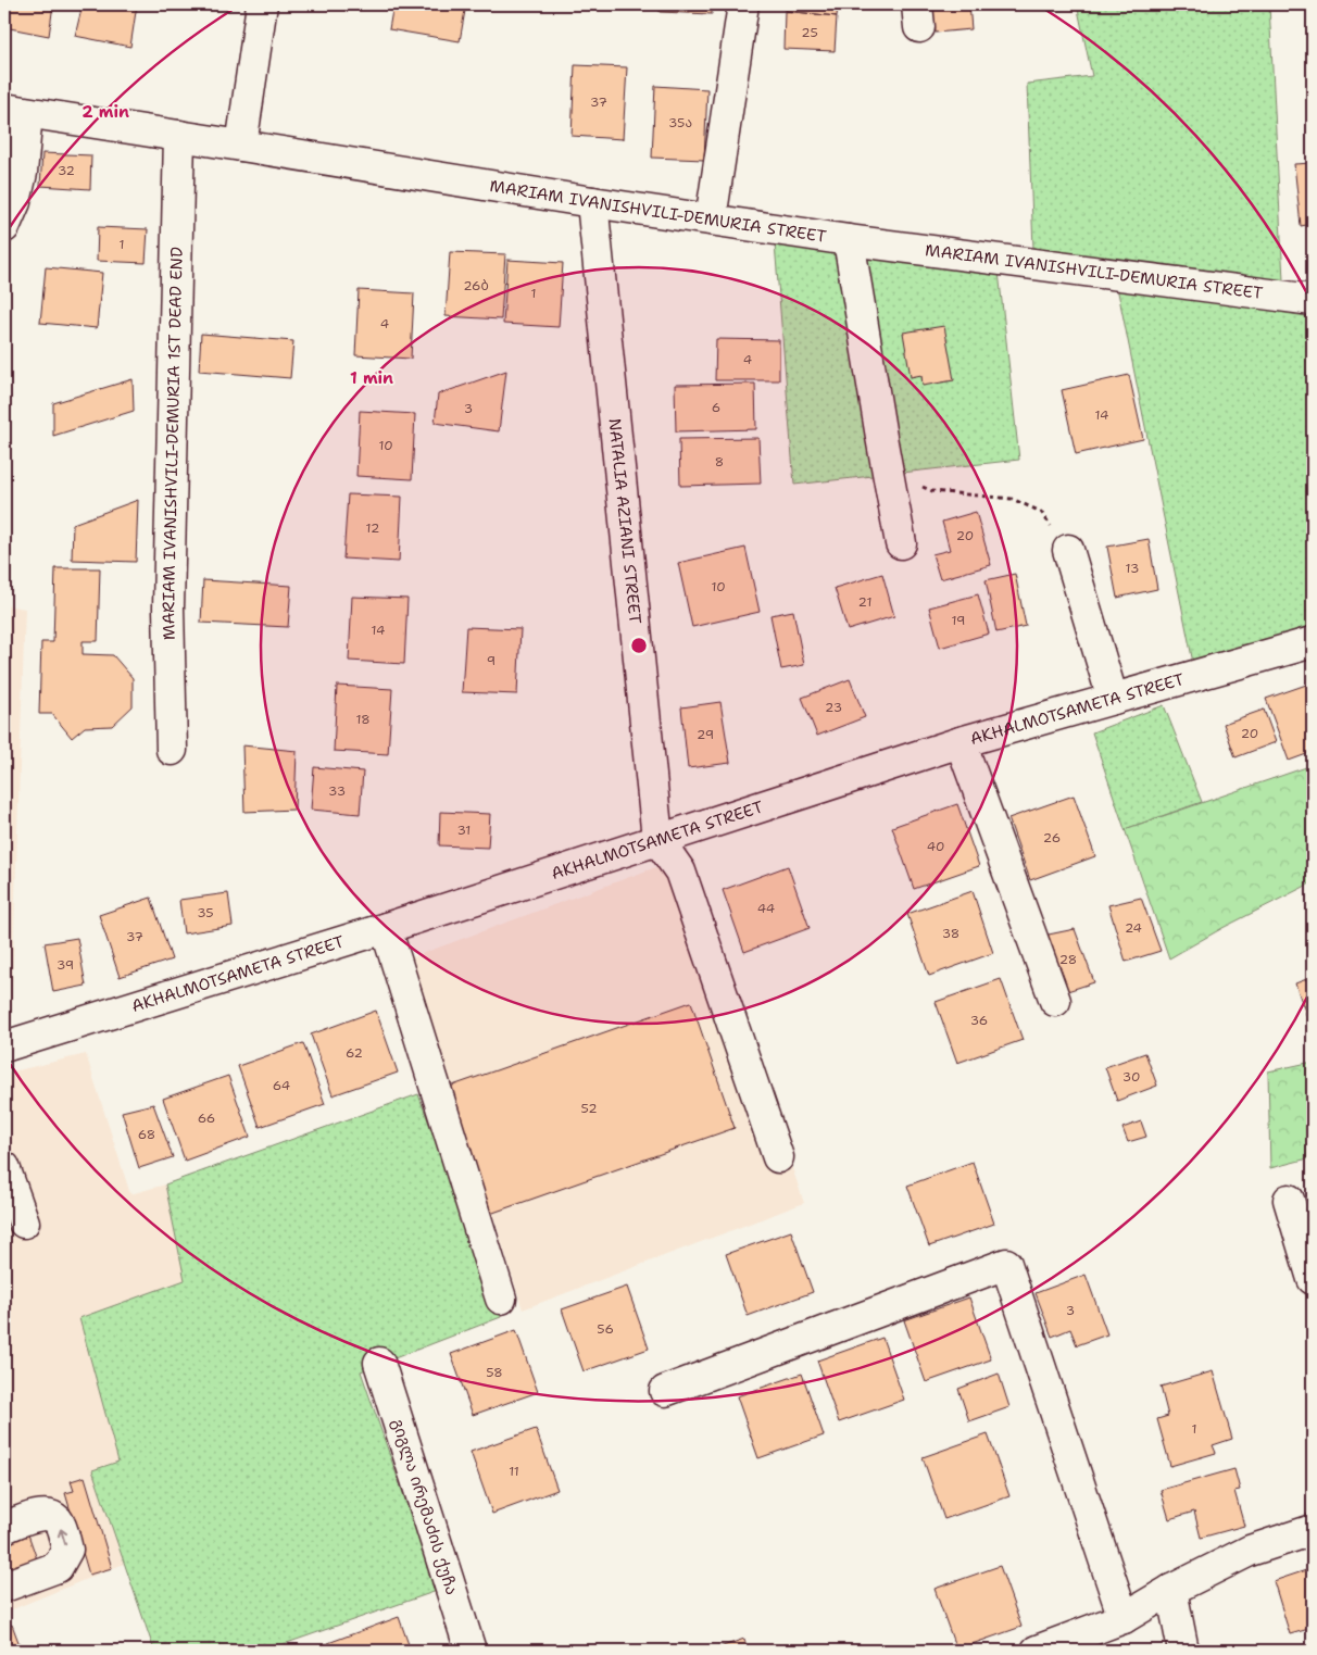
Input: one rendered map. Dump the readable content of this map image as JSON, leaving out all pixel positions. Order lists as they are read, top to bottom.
{
  "streets": {
    "street": [
      "MARIAM IVANISHVILI-DEMURIA STREET",
      "MARIAM IVANISHVILI-DEMURIA 1ST DEAD END",
      "NATALIA AZIANI STREET",
      "AKHALMOTSAMETA STREET",
      "გიგლა ირემაძის ქუჩა"
    ]
  },
  "crossings": [
    ["MARIAM IVANISHVILI-DEMURIA STREET", "MARIAM IVANISHVILI-DEMURIA 1ST DEAD END"],
    ["MARIAM IVANISHVILI-DEMURIA STREET", "NATALIA AZIANI STREET"],
    ["NATALIA AZIANI STREET", "AKHALMOTSAMETA STREET"]
  ],
  "house_numbers": [
    "25",
    "37",
    "35ა",
    "32",
    "1",
    "26ბ",
    "1",
    "4",
    "4",
    "6",
    "3",
    "14",
    "10",
    "8",
    "12",
    "20",
    "13",
    "10",
    "21",
    "19",
    "14",
    "9",
    "23",
    "18",
    "20",
    "29",
    "33",
    "31",
    "26",
    "40",
    "44",
    "35",
    "24",
    "38",
    "37",
    "28",
    "39",
    "36",
    "62",
    "30",
    "64",
    "52",
    "66",
    "68",
    "3",
    "56",
    "58",
    "1",
    "11"
  ],
  "rings": ["2 min", "1 min"]
}
